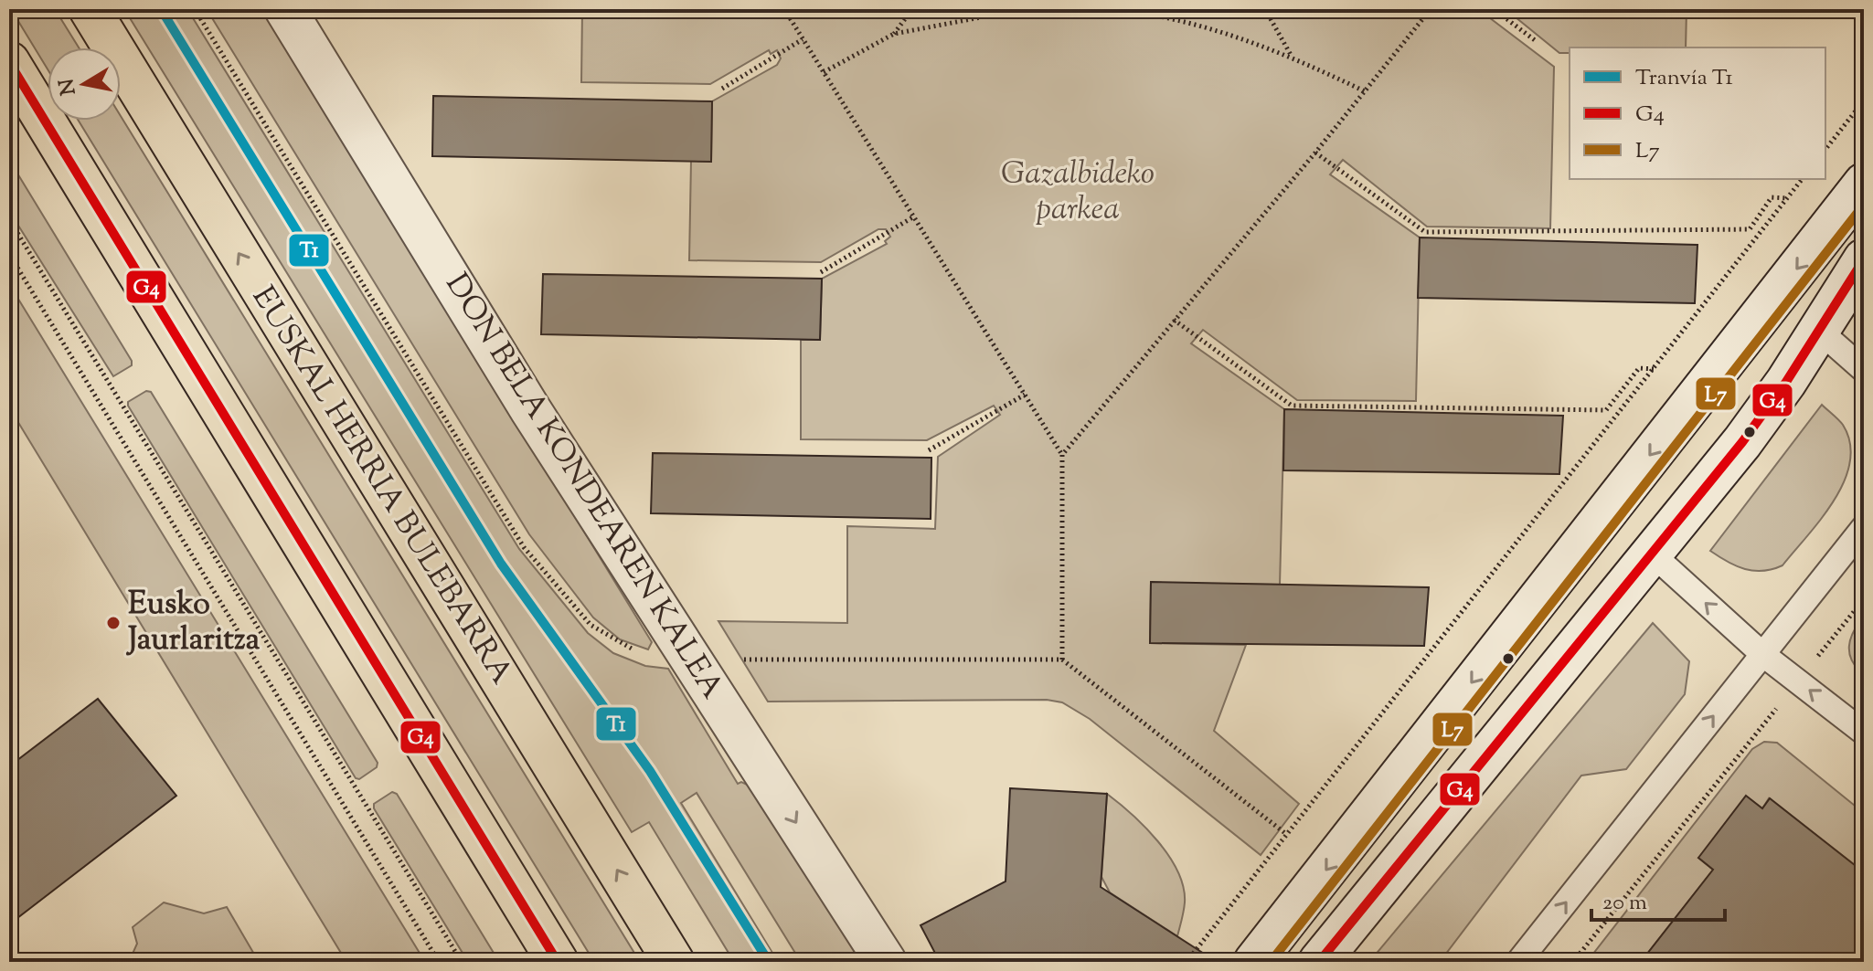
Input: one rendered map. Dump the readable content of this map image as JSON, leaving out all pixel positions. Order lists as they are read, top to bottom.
{
  "streets": {
    "main road": ["EUSKAL HERRIA BULEBARRA", "DON BELA KONDEAREN KALEA"]
  },
  "parks": ["Gazalbideko parkea"],
  "places": ["Eusko Jaurlaritza"],
  "lines": ["tram line T1", "transit line G4", "transit line L7"],
  "legend": ["Tranvía T1", "G4", "L7"],
  "scale_bar": "20 m",
  "north": "left"
}
